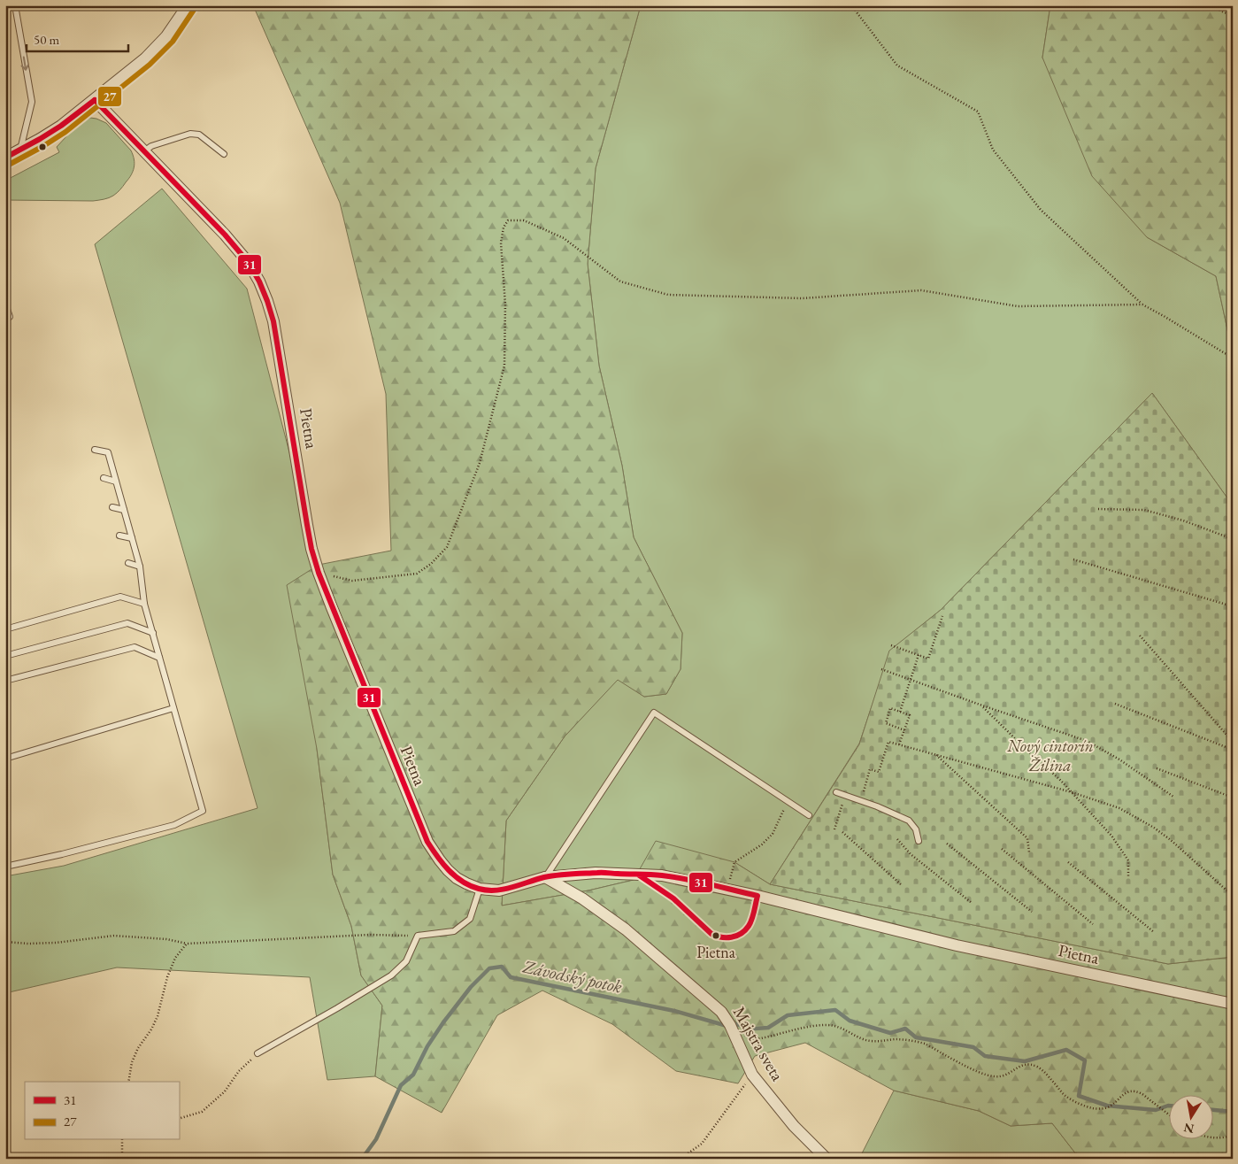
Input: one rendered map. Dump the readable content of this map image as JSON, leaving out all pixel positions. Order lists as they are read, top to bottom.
{
  "streets": {
    "street": ["Pietna", "Majstra sveta"]
  },
  "crossings": [
    ["Pietna", "Majstra sveta"]
  ],
  "water": ["Závodský potok"],
  "parks": ["Nový cintorín Žilina"],
  "places": ["Pietna"],
  "lines": ["transit line 27", "transit line 31"],
  "legend": ["31", "27"],
  "scale_bar": "50 m",
  "north": "bottom"
}
